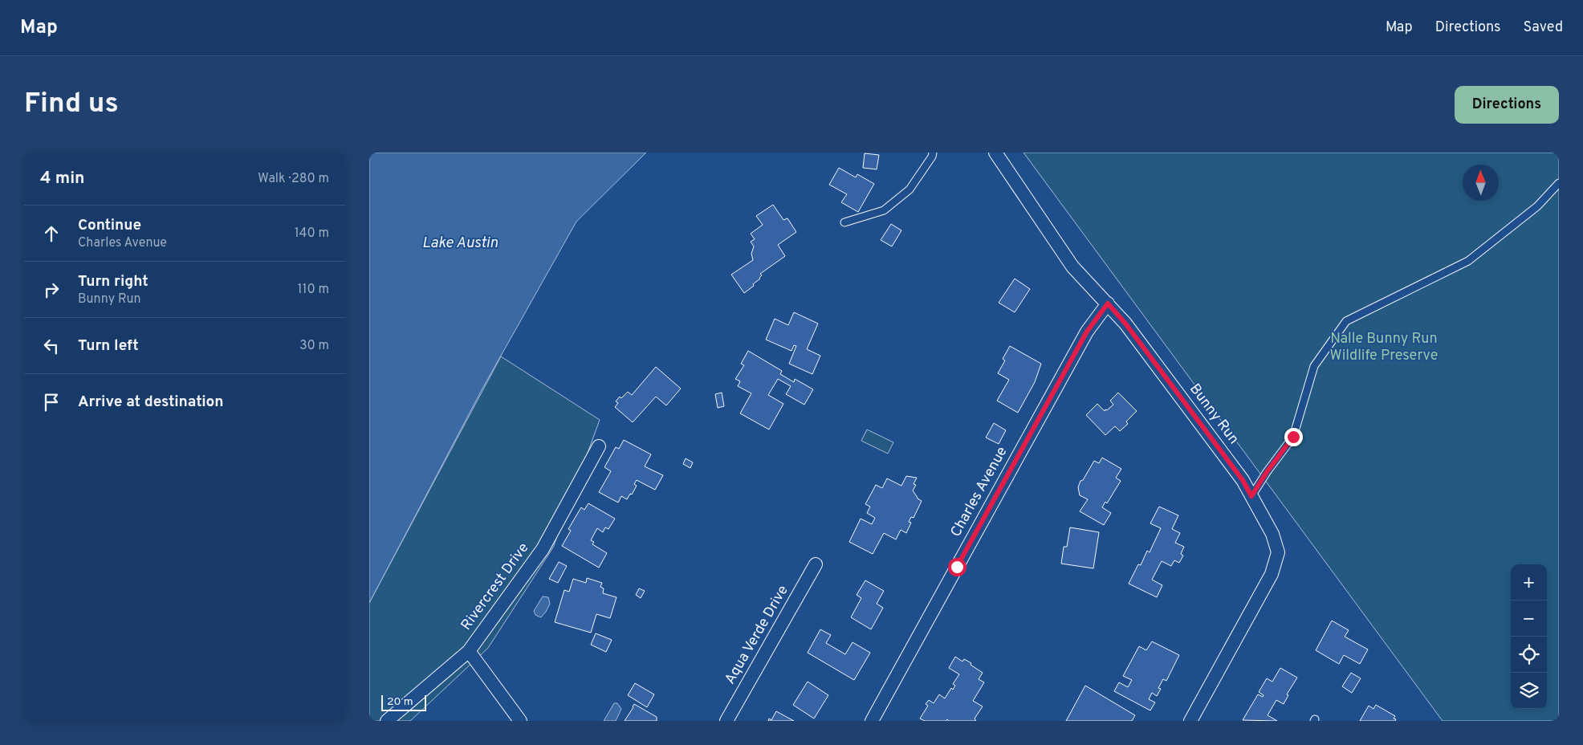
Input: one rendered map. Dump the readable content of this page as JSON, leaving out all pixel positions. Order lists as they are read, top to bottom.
{
  "streets": {
    "street": [
      "Bunny Run",
      "Charles Avenue",
      "Rivercrest Drive",
      "Aqua Verde Drive"
    ]
  },
  "crossings": [
    ["Bunny Run", "Charles Avenue"]
  ],
  "water": ["Lake Austin"],
  "parks": ["Nalle Bunny Run Wildlife Preserve"],
  "scale_bar": "20 m",
  "north": "top",
  "page": {
    "header": "Map",
    "nav": ["Map", "Directions", "Saved"],
    "buttons": "Directions",
    "title": "Find us",
    "heading": ["4 min", "Walk · 280 m"],
    "list": [
      ["Continue", "Charles Avenue", "140 m"],
      ["Turn right", "Bunny Run", "110 m"],
      ["Turn left", "30 m"],
      "Arrive at destination"
    ],
    "map_buttons": ["+", "−"],
    "scale": "20 m"
  }
}
